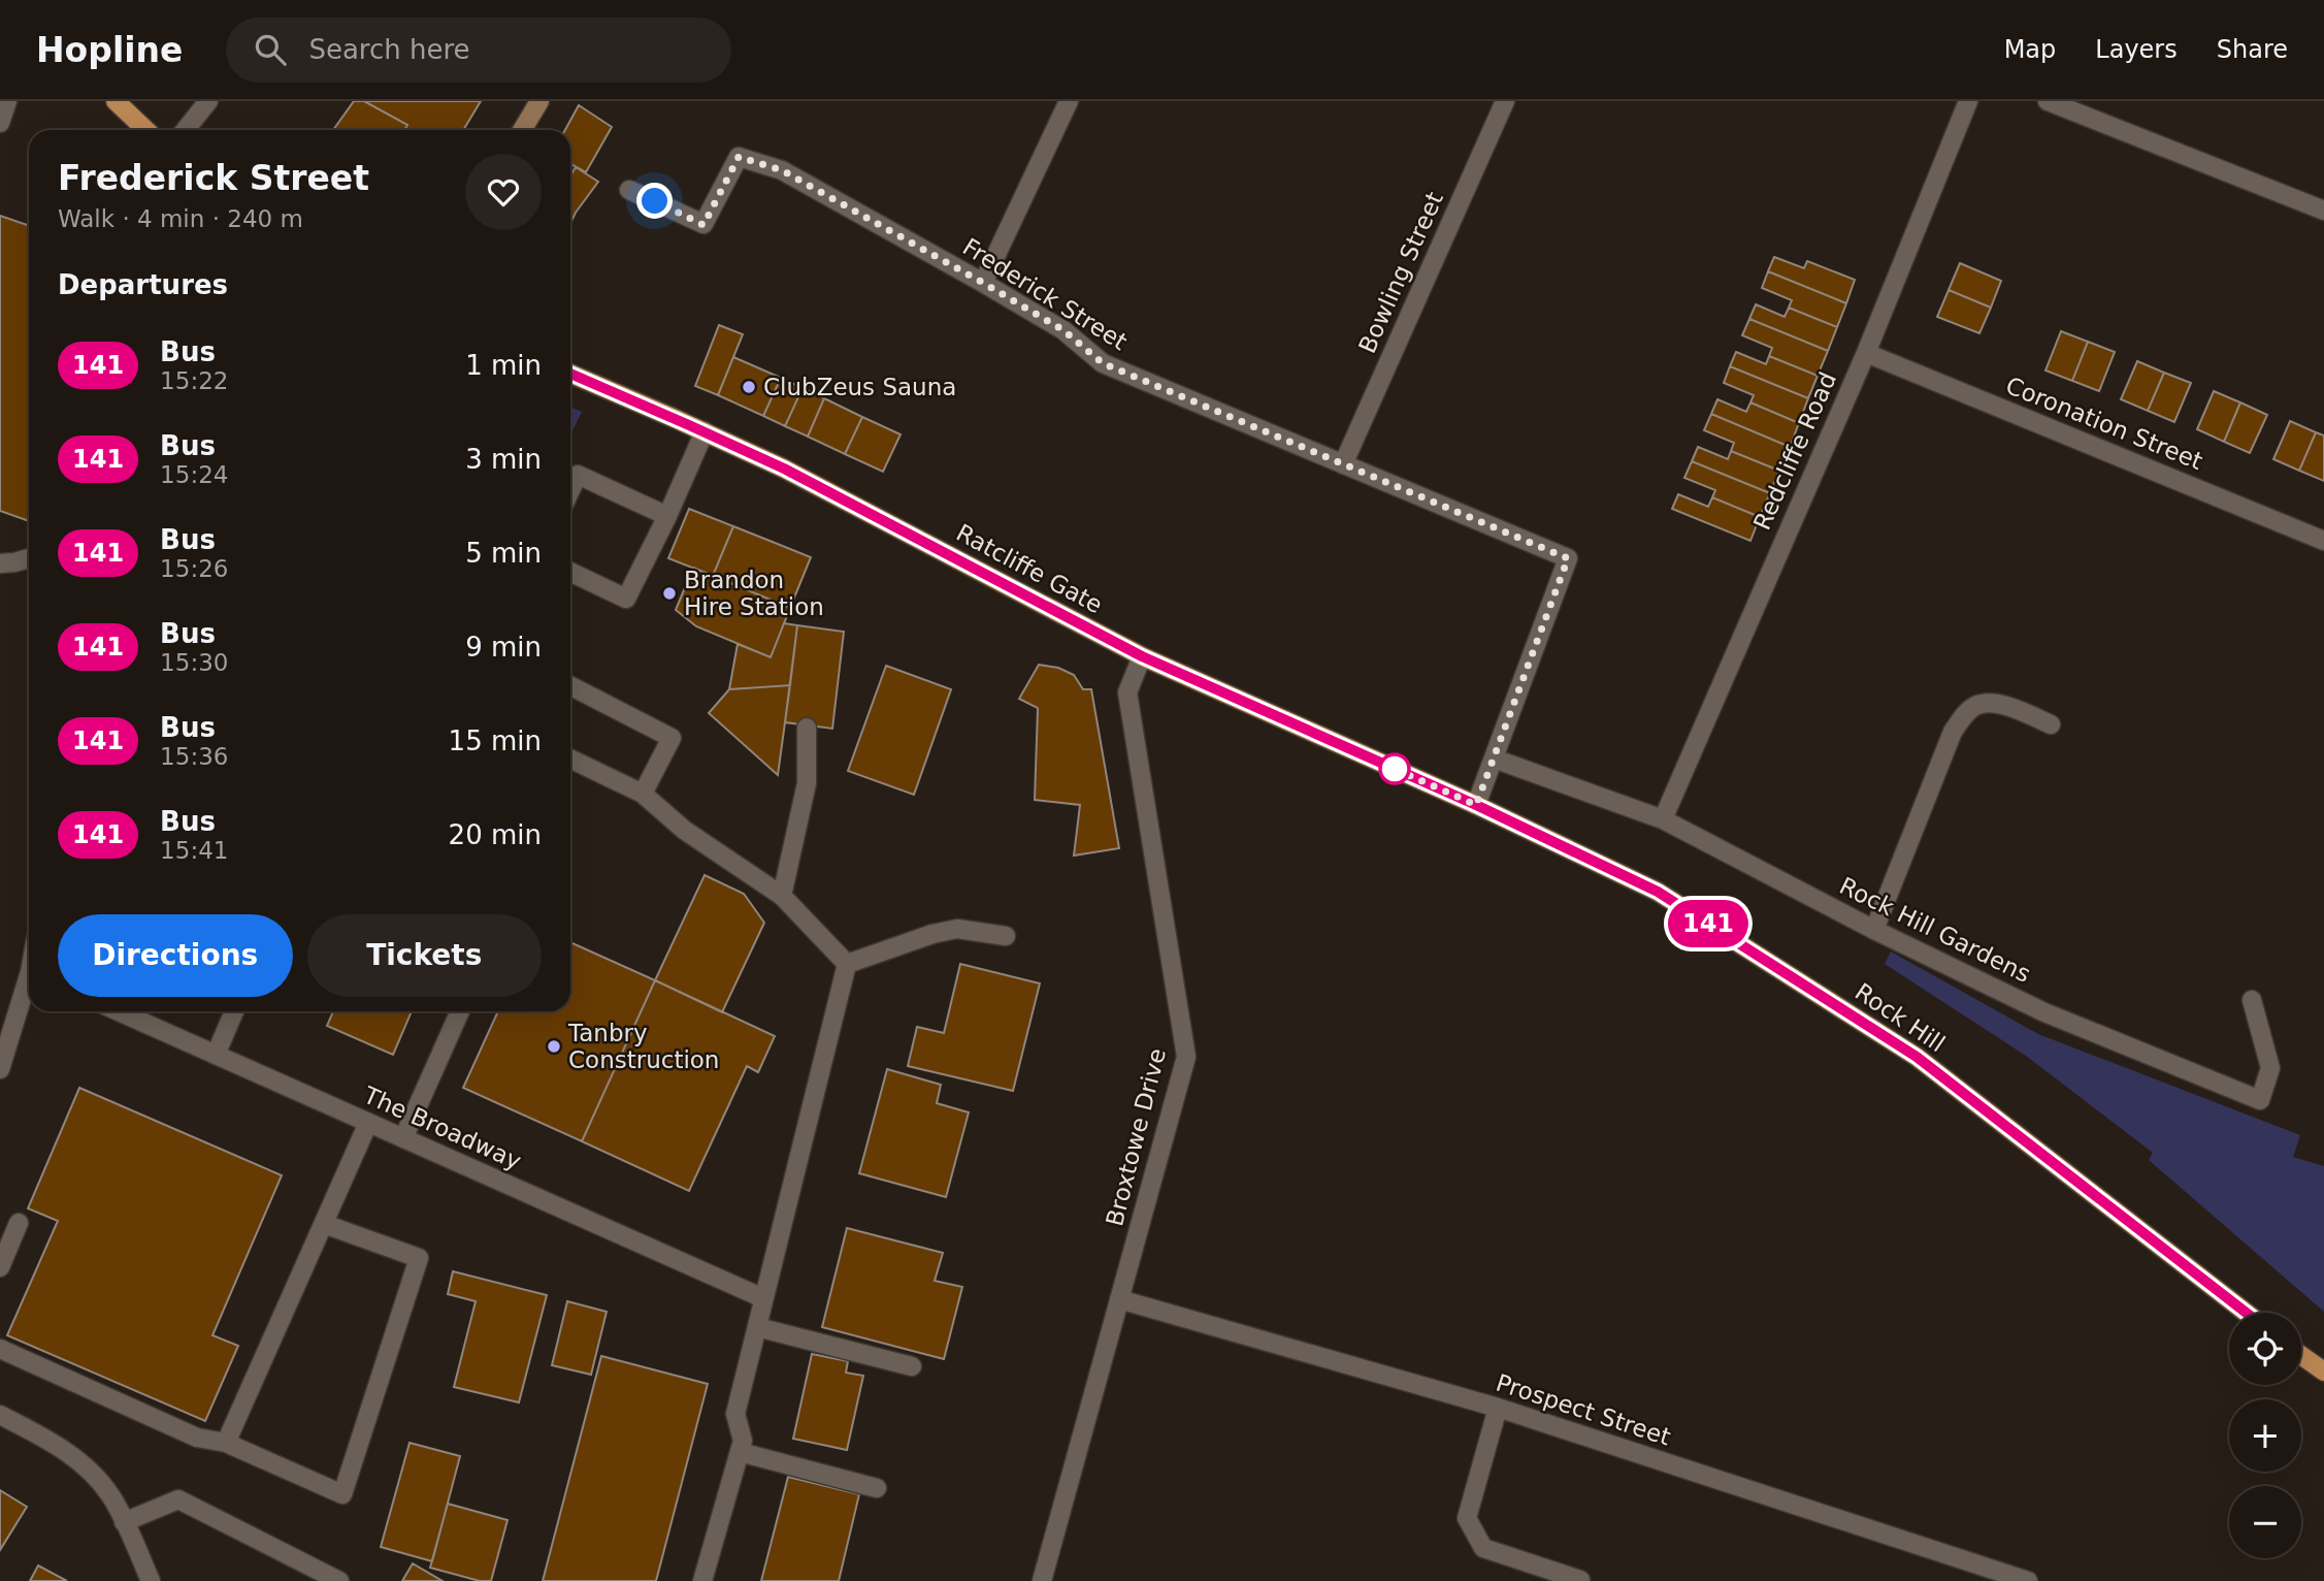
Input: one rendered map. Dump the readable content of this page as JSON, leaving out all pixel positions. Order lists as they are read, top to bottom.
{
  "streets": {
    "main road": ["Ratcliffe Gate", "Rock Hill"],
    "street": [
      "Bowling Street",
      "Frederick Street",
      "Coronation Street",
      "Redcliffe Road",
      "Rock Hill Gardens",
      "The Broadway",
      "Broxtowe Drive",
      "Prospect Street"
    ]
  },
  "crossings": [
    ["Bowling Street", "Frederick Street"],
    ["Frederick Street", "Ratcliffe Gate"],
    ["Frederick Street", "Rock Hill Gardens"],
    ["Frederick Street", "Rock Hill"],
    ["Coronation Street", "Redcliffe Road"],
    ["Redcliffe Road", "Rock Hill Gardens"],
    ["Ratcliffe Gate", "Rock Hill"],
    ["Ratcliffe Gate", "Broxtowe Drive"],
    ["Broxtowe Drive", "Prospect Street"]
  ],
  "places": ["ClubZeus Sauna", "Brandon Hire Station", "Tanbry Construction"],
  "lines": ["bus line 141"],
  "page": {
    "header": "Hopline",
    "search": "Search here",
    "nav": ["Map", "Layers", "Share"],
    "on_map": "141",
    "heading": [
      ["Frederick Street", "Walk · 4 min · 240 m"],
      "Departures"
    ],
    "list": [
      {
        "mark": "141",
        "name": "Bus",
        "note": "15:22",
        "value": "1 min"
      },
      {
        "mark": "141",
        "name": "Bus",
        "note": "15:24",
        "value": "3 min"
      },
      {
        "mark": "141",
        "name": "Bus",
        "note": "15:26",
        "value": "5 min"
      },
      {
        "mark": "141",
        "name": "Bus",
        "note": "15:30",
        "value": "9 min"
      },
      {
        "mark": "141",
        "name": "Bus",
        "note": "15:36",
        "value": "15 min"
      },
      {
        "mark": "141",
        "name": "Bus",
        "note": "15:41",
        "value": "20 min"
      }
    ],
    "buttons": ["Directions", "Tickets"],
    "map_buttons": ["+", "−"]
  }
}
